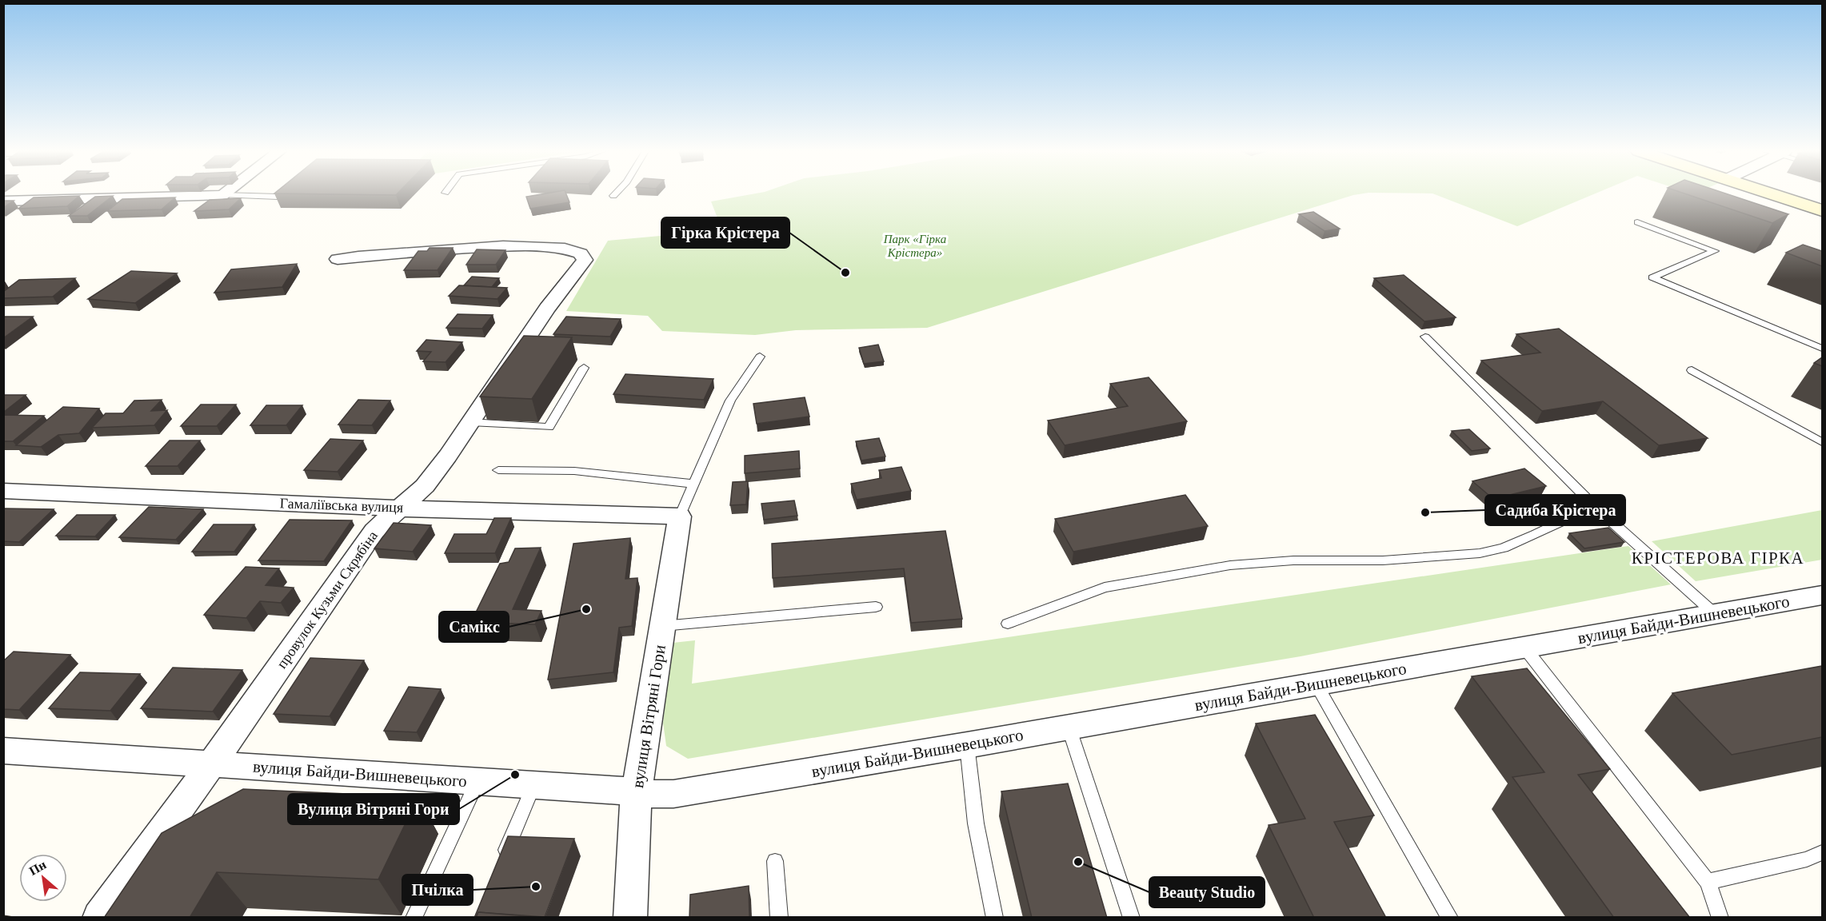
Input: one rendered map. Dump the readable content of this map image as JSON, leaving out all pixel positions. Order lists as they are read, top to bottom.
{
  "streets": {
    "street": [
      "Гамаліївська вулиця",
      "провулок Кузьми Скрябіна",
      "вулиця Байди-Вишневецького",
      "вулиця Вітряні Гори"
    ]
  },
  "crossings": [
    ["Гамаліївська вулиця", "провулок Кузьми Скрябіна"],
    ["Гамаліївська вулиця", "вулиця Вітряні Гори"],
    ["провулок Кузьми Скрябіна", "вулиця Байди-Вишневецького"],
    ["вулиця Байди-Вишневецького", "вулиця Вітряні Гори"]
  ],
  "districts": ["КРІСТЕРОВА ГІРКА"],
  "parks": ["Парк «Гірка Крістера»"],
  "places": [
    "Гірка Крістера",
    "Садиба Крістера",
    "Самікс",
    "Вулиця Вітряні Гори",
    "Beauty Studio",
    "Пчілка"
  ],
  "north": "top left"
}
